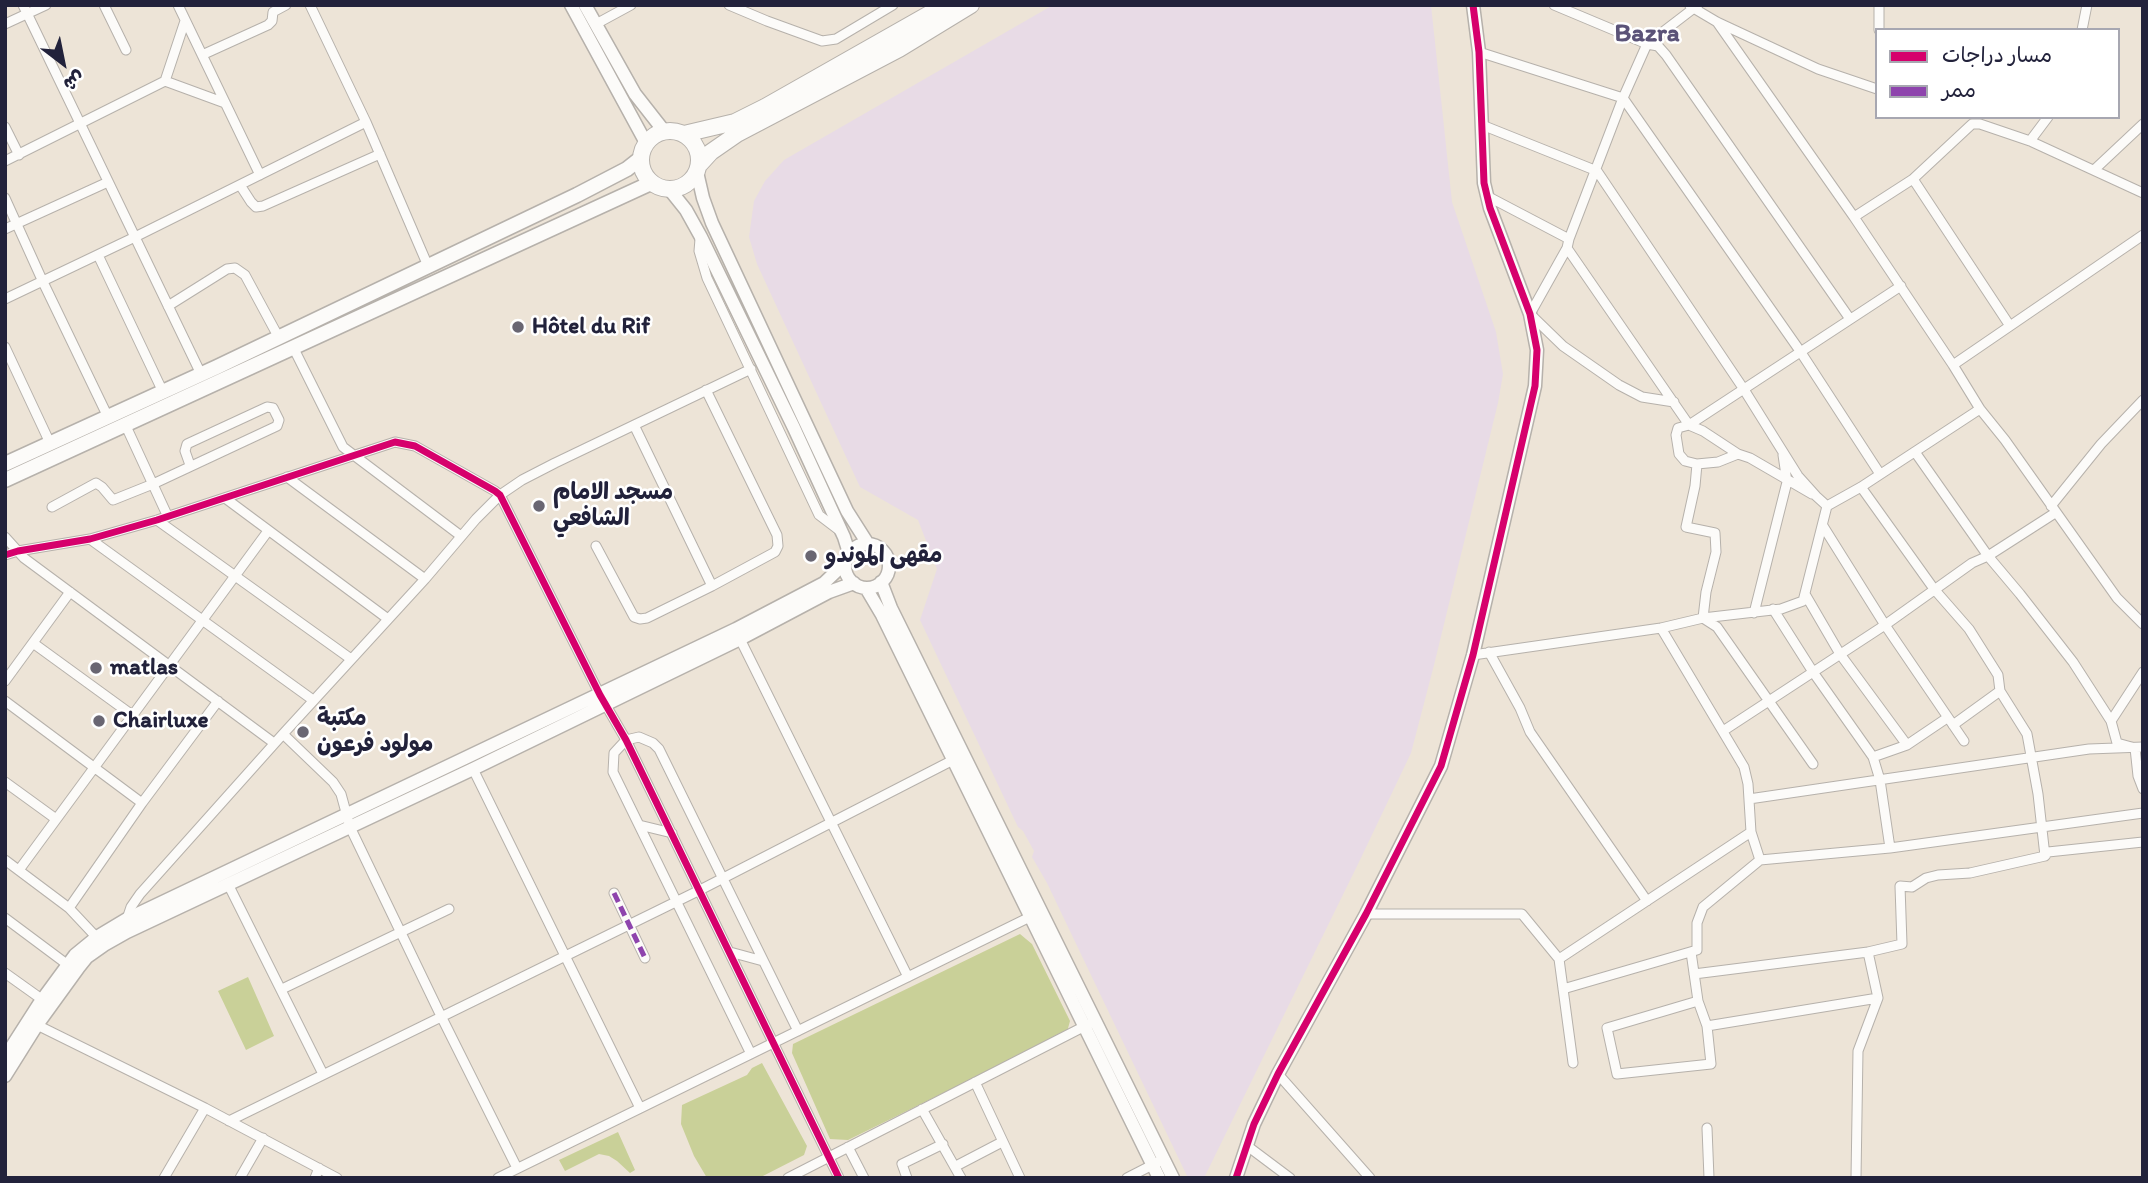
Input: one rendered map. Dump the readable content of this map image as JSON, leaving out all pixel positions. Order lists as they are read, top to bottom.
{
  "districts": ["Bazra"],
  "places": [
    "Hôtel du Rif",
    "مسجد الامام الشافعي",
    "مقهى الموندو",
    "matlas",
    "Chairluxe",
    "مكتبة مولود فرعون"
  ],
  "legend": ["مسار دراجات", "ممر"],
  "north": "bottom right"
}
